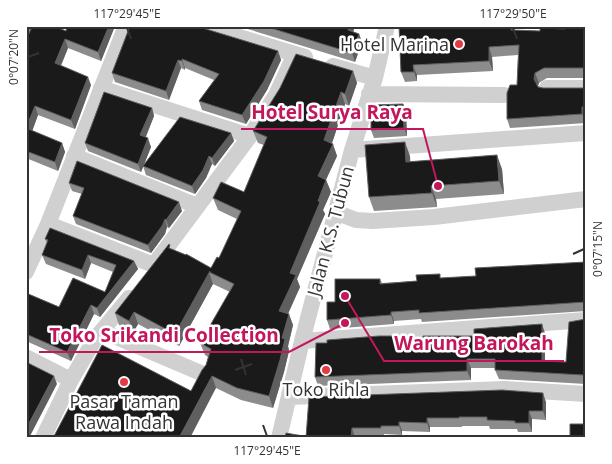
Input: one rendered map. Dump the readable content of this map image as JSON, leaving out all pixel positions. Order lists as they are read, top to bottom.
{
  "streets": {
    "street": ["Jalan K.S. Tubun"]
  },
  "places": [
    "Hotel Marina",
    "Hotel Surya Raya",
    "Warung Barokah",
    "Toko Srikandi Collection",
    "Toko Rihla",
    "Pasar Taman Rawa Indah"
  ],
  "coordinates": [
    "117°29'45\"E",
    "117°29'50\"E",
    "0°07'20\"N",
    "0°07'15\"N"
  ]
}
